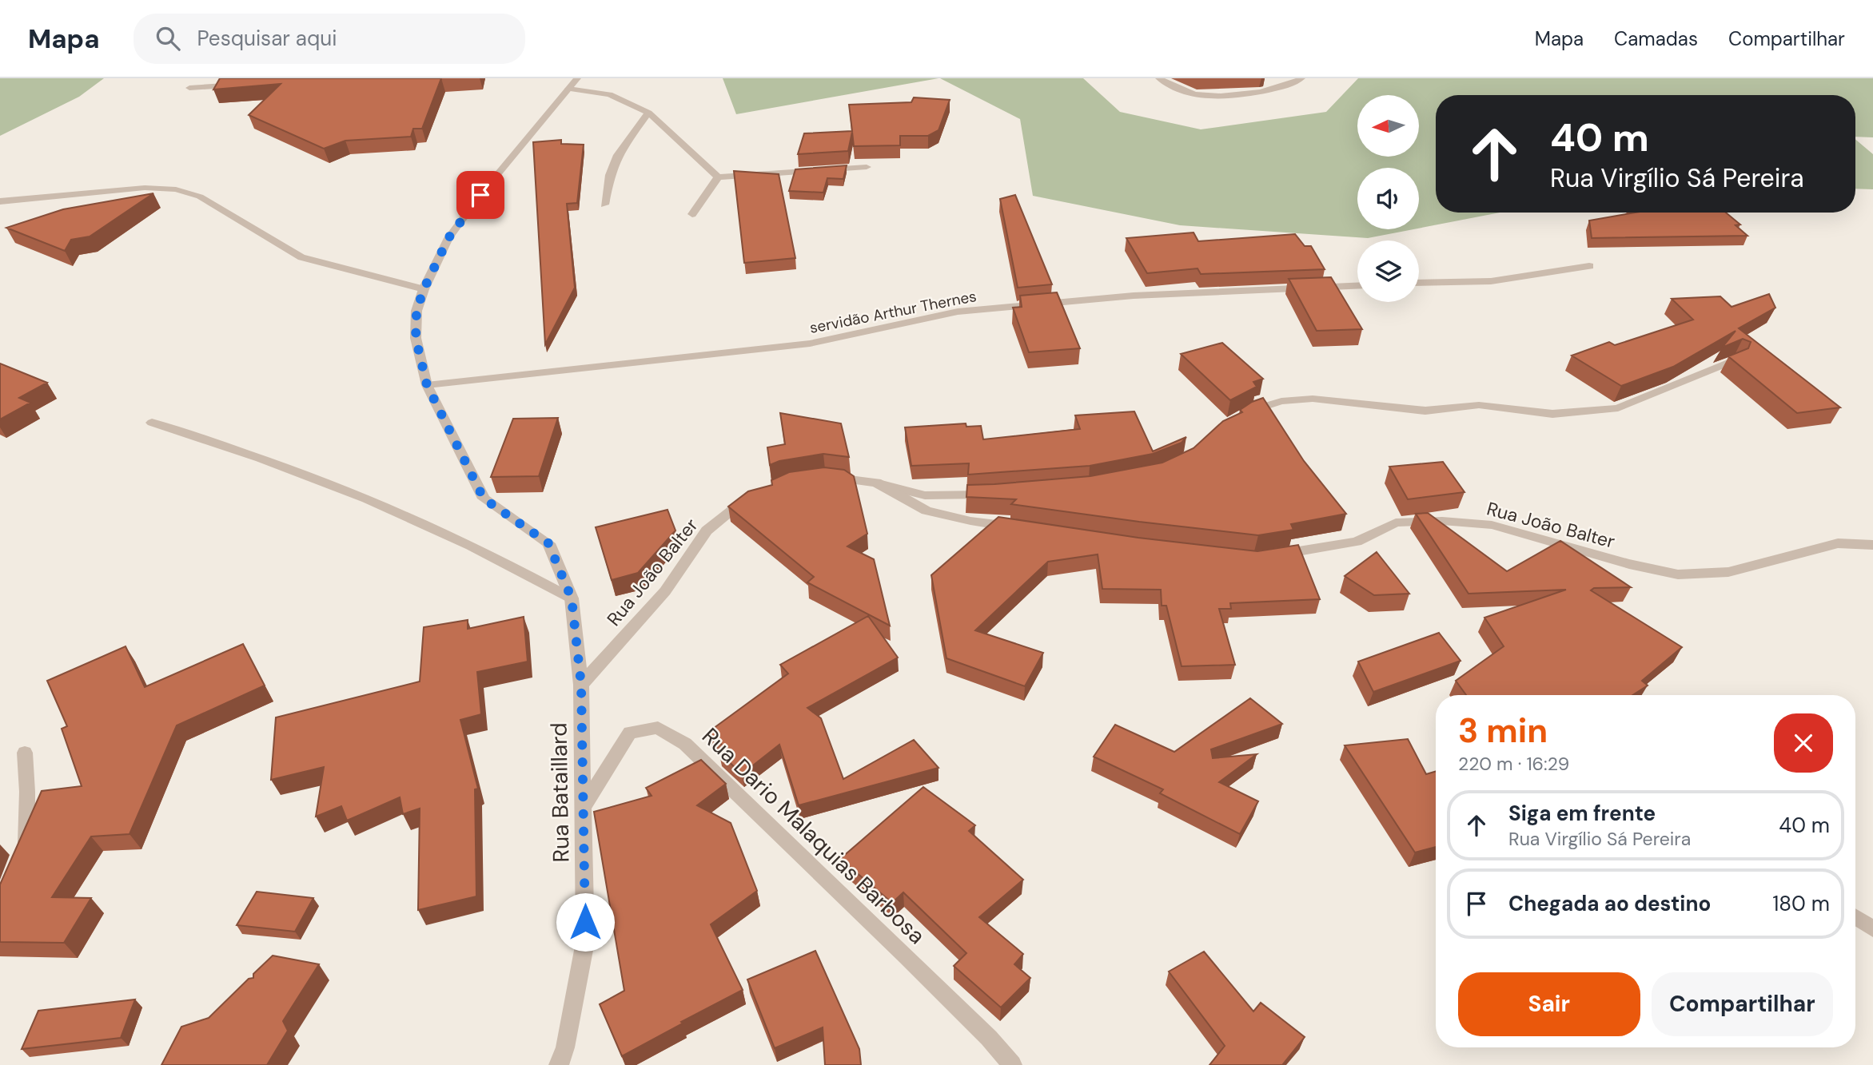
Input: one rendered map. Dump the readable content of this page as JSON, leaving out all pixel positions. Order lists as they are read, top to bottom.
{
  "streets": {
    "street": [
      "servidão Arthur Thernes",
      "Rua João Balter",
      "Rua Bataillard",
      "Rua Dario Malaquias Barbosa"
    ]
  },
  "crossings": [
    ["servidão Arthur Thernes", "Rua Bataillard"],
    ["Rua João Balter", "Rua Bataillard"],
    ["Rua Bataillard", "Rua Dario Malaquias Barbosa"]
  ],
  "north": "left",
  "page": {
    "header": "Mapa",
    "search": "Pesquisar aqui",
    "nav": ["Mapa", "Camadas", "Compartilhar"],
    "turn": ["40 m", "Rua Virgílio Sá Pereira"],
    "heading": ["3 min", "220 m · 16:29"],
    "list": [
      {
        "name": "Siga em frente",
        "note": "Rua Virgílio Sá Pereira",
        "value": "40 m"
      },
      {
        "name": "Chegada ao destino",
        "value": "180 m"
      }
    ],
    "buttons": ["Sair", "Compartilhar"]
  }
}
